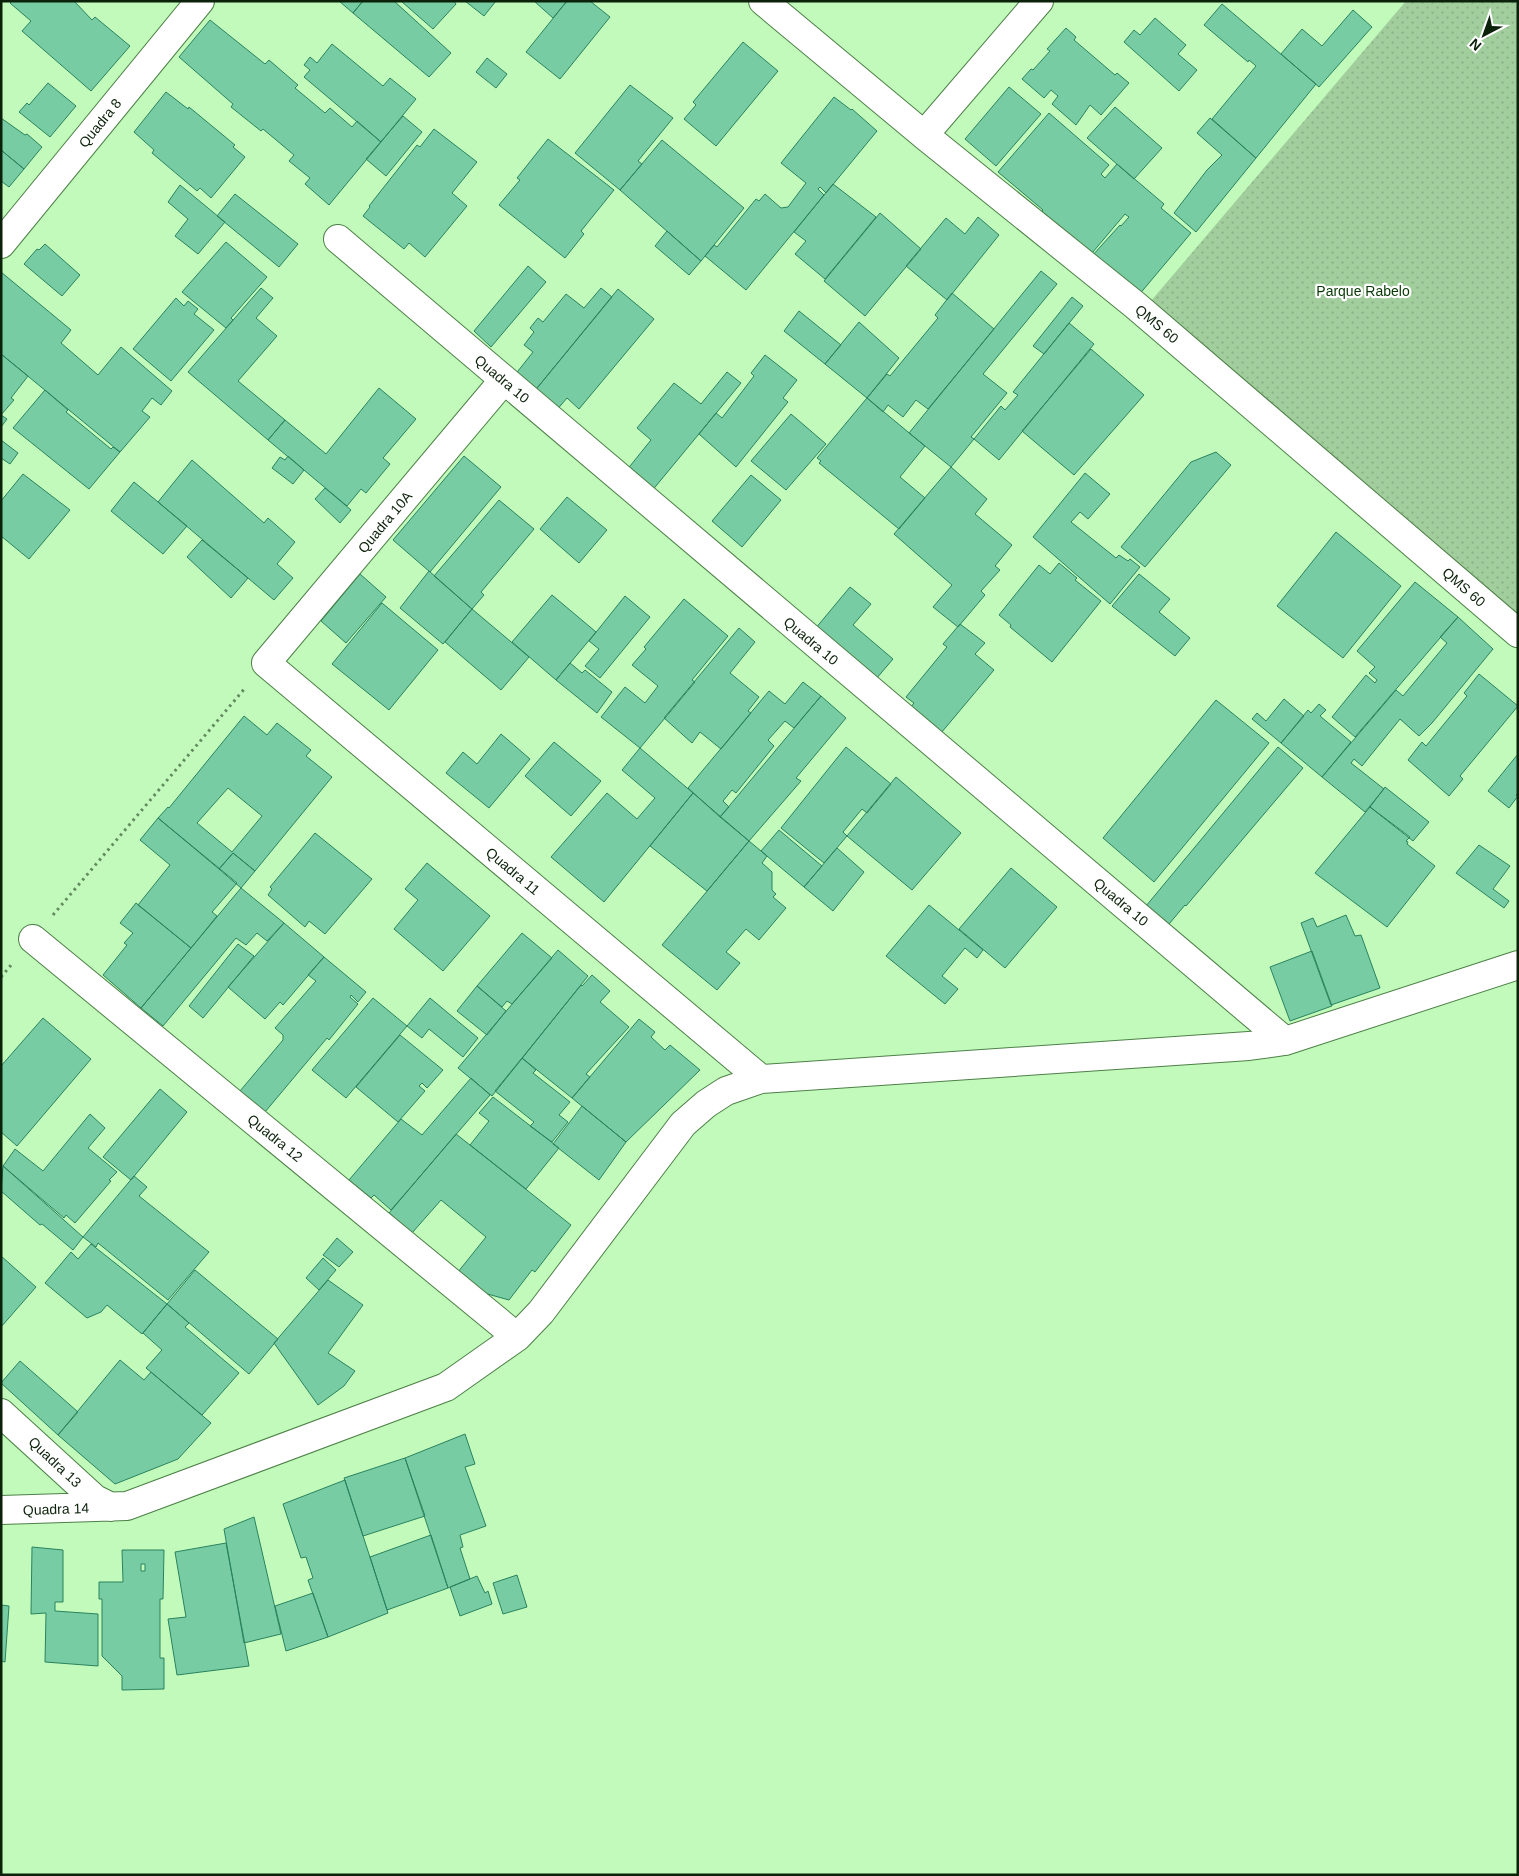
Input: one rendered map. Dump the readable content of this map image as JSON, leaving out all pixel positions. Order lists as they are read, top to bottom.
{
  "streets": {
    "street": [
      "Quadra 8",
      "QMS 60",
      "Quadra 10",
      "Quadra 10A",
      "Quadra 11",
      "Quadra 12",
      "Quadra 13",
      "Quadra 14"
    ]
  },
  "crossings": [
    ["Quadra 10", "Quadra 10A"],
    ["Quadra 10", "Quadra 14"],
    ["Quadra 10A", "Quadra 11"],
    ["Quadra 11", "Quadra 14"],
    ["Quadra 12", "Quadra 14"],
    ["Quadra 13", "Quadra 14"]
  ],
  "parks": ["Parque Rabelo"],
  "north": "bottom left"
}
